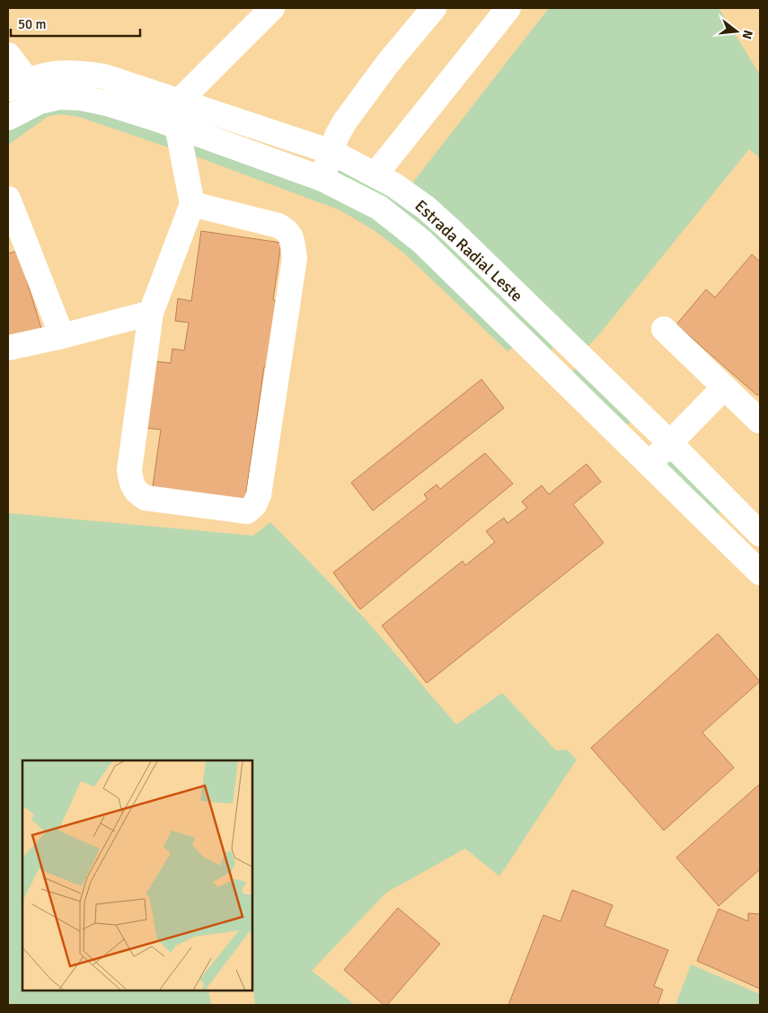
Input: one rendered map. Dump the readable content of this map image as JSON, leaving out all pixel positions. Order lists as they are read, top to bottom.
{
  "streets": {
    "street": ["Estrada Radial Leste"]
  },
  "scale_bar": "50 m",
  "north": "right"
}
